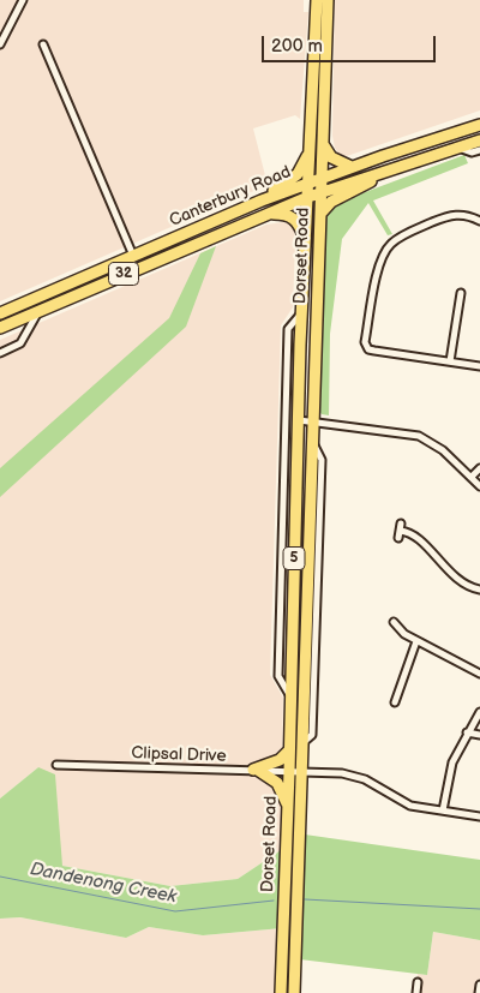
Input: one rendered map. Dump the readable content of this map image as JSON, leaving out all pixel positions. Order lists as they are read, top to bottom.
{
  "streets": {
    "main road": [
      "Canterbury Road",
      "Dorset Road",
      "32",
      "5"
    ],
    "street": ["Clipsal Drive"]
  },
  "crossings": [
    ["Canterbury Road", "Dorset Road"],
    ["Dorset Road", "Clipsal Drive"]
  ],
  "water": ["Dandenong Creek"],
  "scale_bar": "200 m"
}
